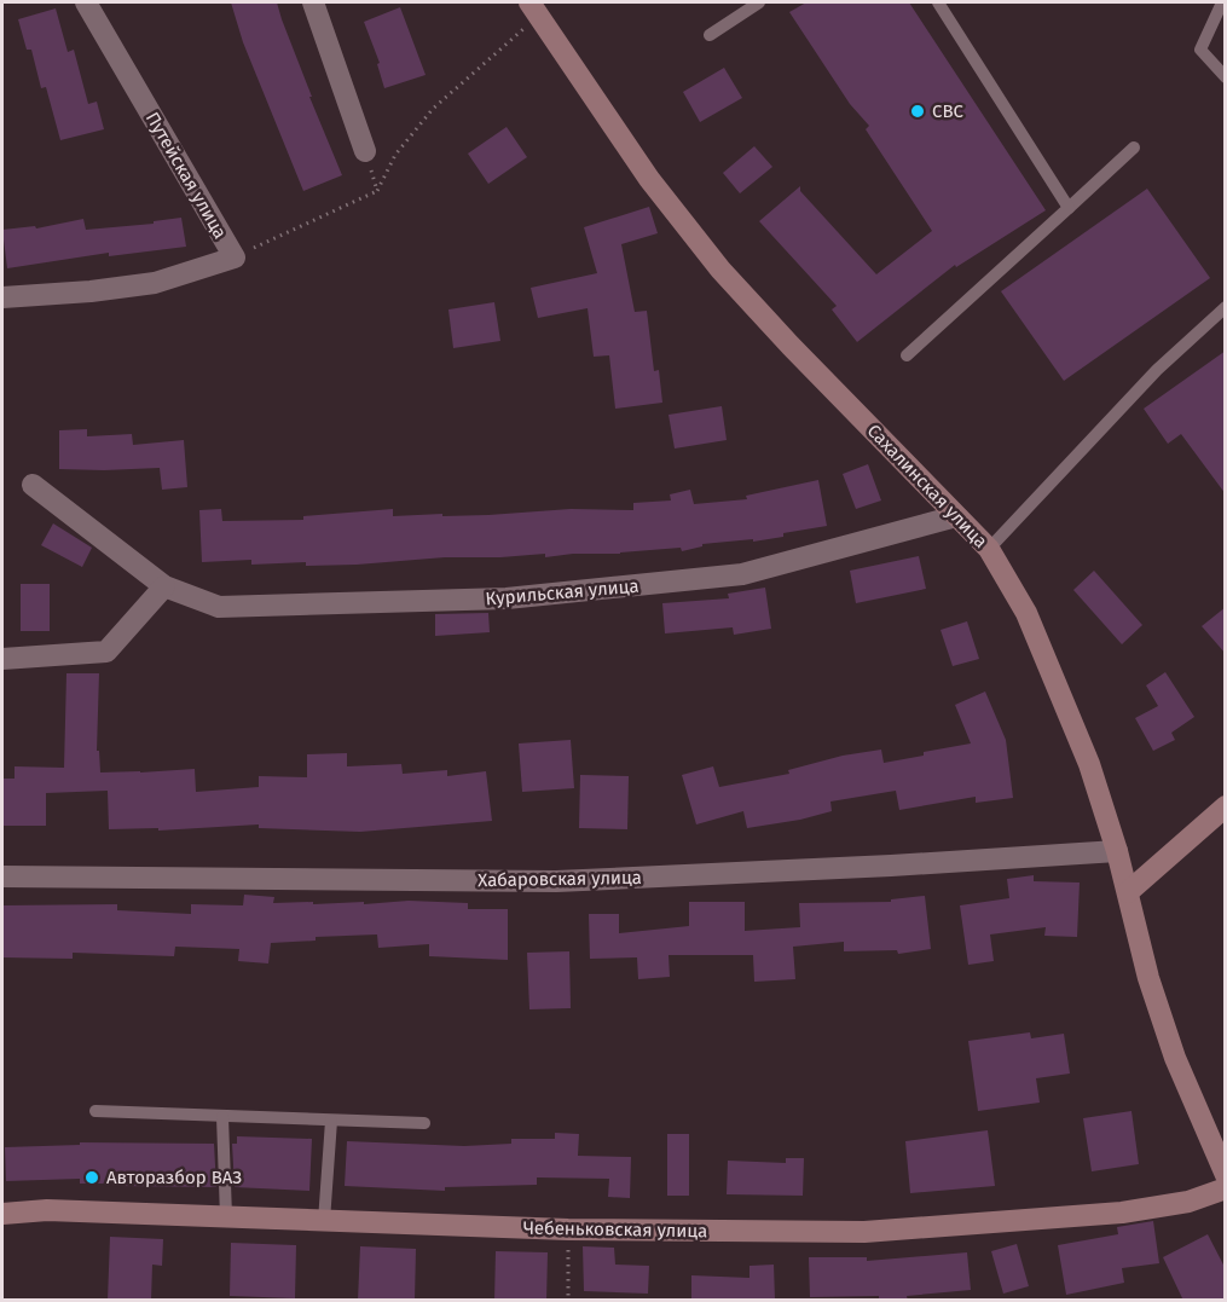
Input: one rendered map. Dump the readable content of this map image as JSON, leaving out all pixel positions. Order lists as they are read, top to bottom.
{
  "streets": {
    "street": [
      "Путейская улица",
      "Сахалинская улица",
      "Курильская улица",
      "Хабаровская улица",
      "Чебеньковская улица"
    ]
  },
  "crossings": [
    ["Сахалинская улица", "Курильская улица"],
    ["Сахалинская улица", "Хабаровская улица"]
  ],
  "places": ["СВС", "Авторазбор ВАЗ"]
}
